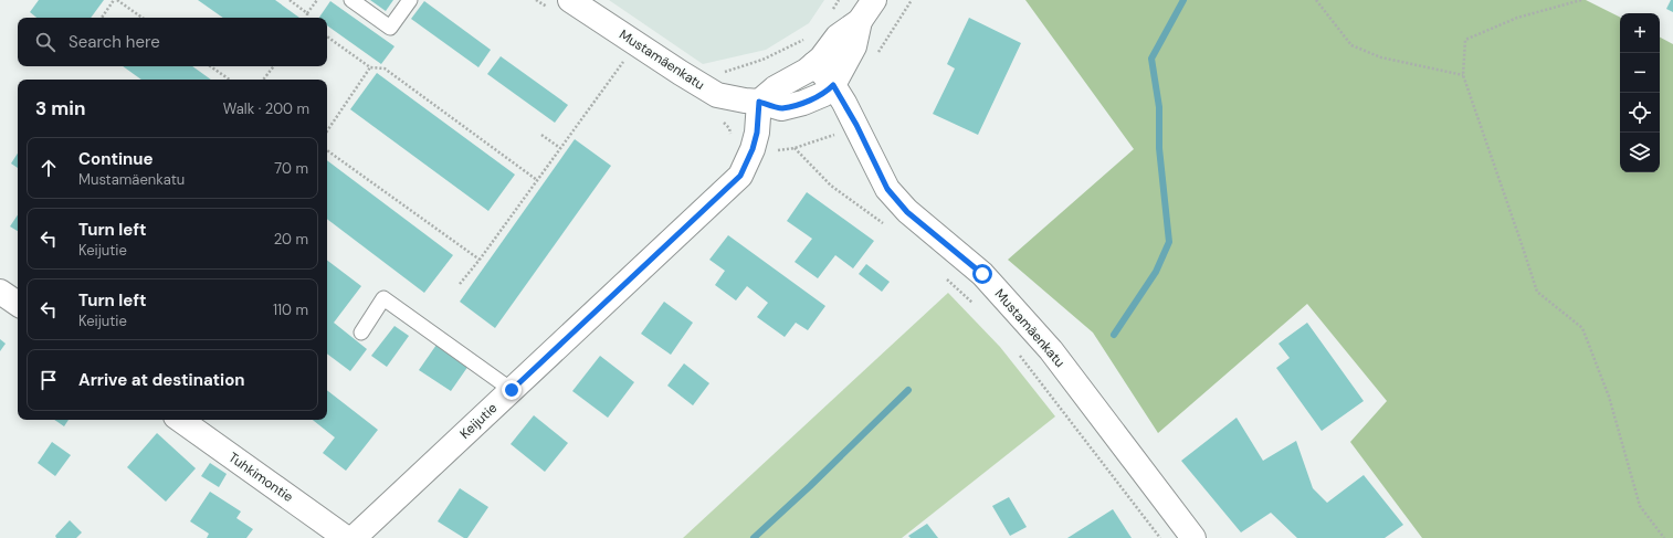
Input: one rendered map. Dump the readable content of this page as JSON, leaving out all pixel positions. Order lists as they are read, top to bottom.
{
  "streets": {
    "street": ["Mustamäenkatu", "Keijutie", "Tuhkimontie"]
  },
  "crossings": [
    ["Mustamäenkatu", "Keijutie"]
  ],
  "page": {
    "map_buttons": ["+", "−"],
    "search": "Search here",
    "heading": ["3 min", "Walk · 200 m"],
    "list": [
      ["Continue", "Mustamäenkatu", "70 m"],
      ["Turn left", "Keijutie", "20 m"],
      ["Turn left", "Keijutie", "110 m"],
      "Arrive at destination"
    ]
  }
}
